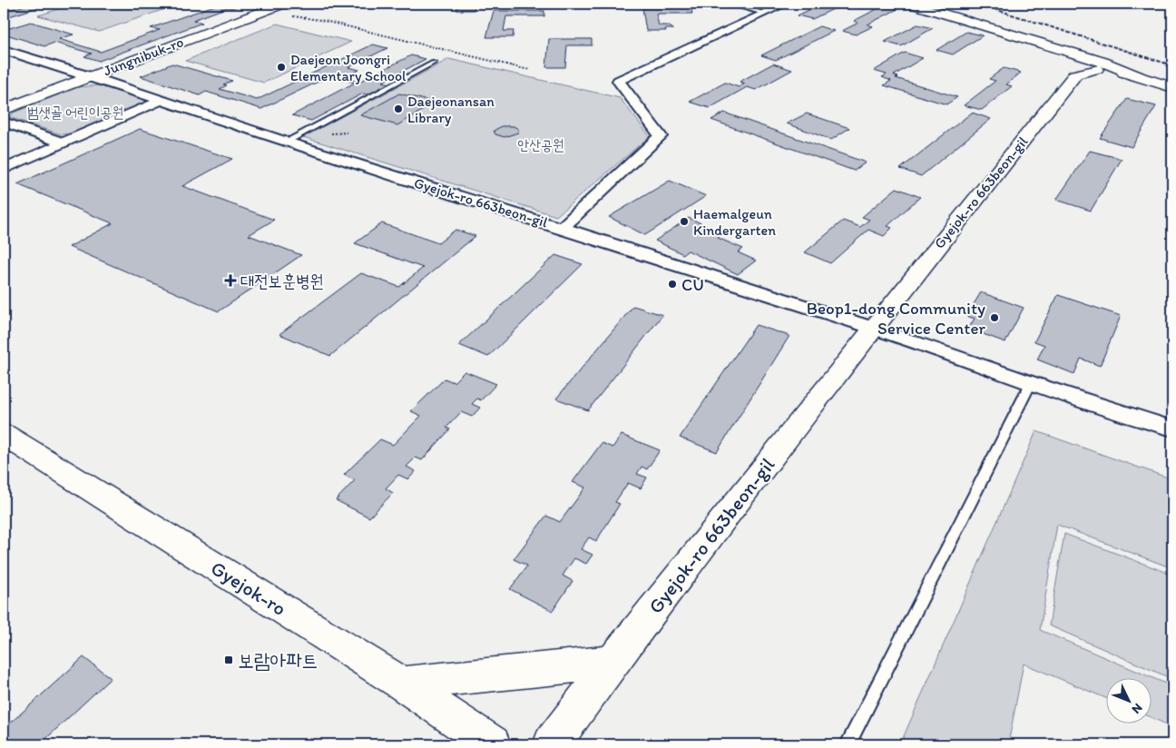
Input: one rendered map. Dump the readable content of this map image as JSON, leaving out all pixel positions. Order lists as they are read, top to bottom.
{
  "streets": {
    "main road": ["Jungnibuk-ro", "Gyejok-ro 663beon-gil", "Gyejok-ro"]
  },
  "crossings": [
    ["Jungnibuk-ro", "Gyejok-ro 663beon-gil"]
  ],
  "parks": ["범샛골 어린이공원", "안산공원"],
  "places": {
    "other": [
      "Daejeon Joongri Elementary School",
      "Daejeonansan Library",
      "Haemalgeun Kindergarten",
      "CU",
      "Beop1-dong Community Service Center"
    ],
    "health": ["대전보훈병원"],
    "transit": ["보람아파트"]
  },
  "north": "bottom right"
}
